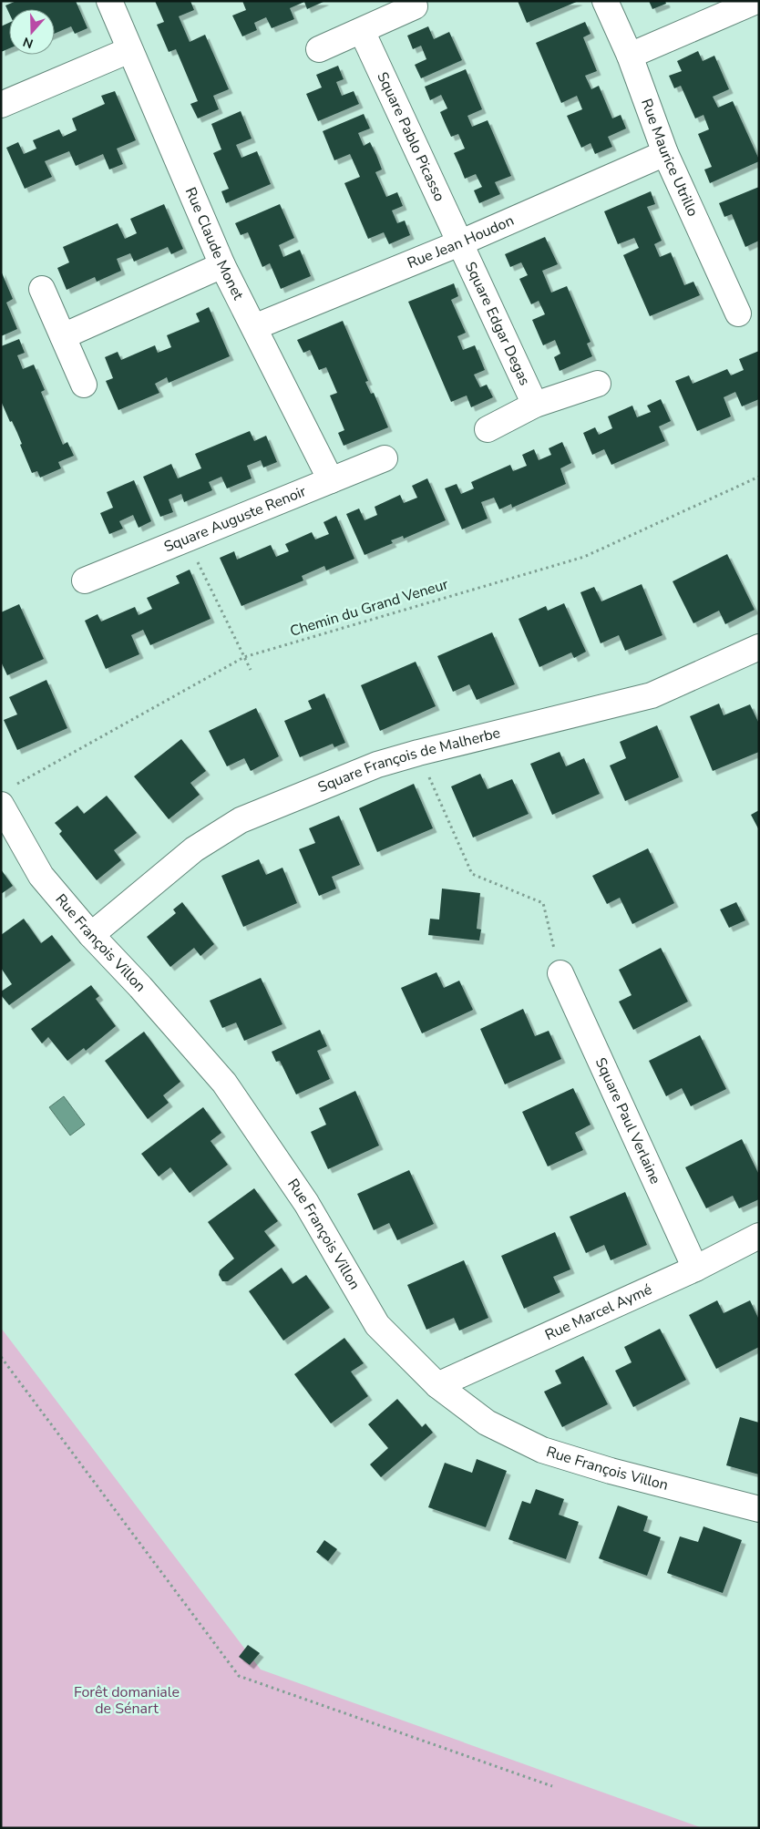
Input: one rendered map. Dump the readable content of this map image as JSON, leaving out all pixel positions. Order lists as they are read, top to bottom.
{
  "streets": {
    "street": [
      "Square Pablo Picasso",
      "Rue Maurice Utrillo",
      "Rue Jean Houdon",
      "Rue Claude Monet",
      "Square Edgar Degas",
      "Square Auguste Renoir",
      "Square François de Malherbe",
      "Rue François Villon",
      "Square Paul Verlaine",
      "Rue Marcel Aymé"
    ],
    "path": ["Chemin du Grand Veneur"]
  },
  "crossings": [
    ["Square Pablo Picasso", "Rue Jean Houdon"],
    ["Square Pablo Picasso", "Square Edgar Degas"],
    ["Rue Maurice Utrillo", "Rue Jean Houdon"],
    ["Rue Jean Houdon", "Rue Claude Monet"],
    ["Rue Jean Houdon", "Square Edgar Degas"],
    ["Rue Claude Monet", "Square Auguste Renoir"],
    ["Square François de Malherbe", "Rue François Villon"],
    ["Rue François Villon", "Rue Marcel Aymé"],
    ["Square Paul Verlaine", "Rue Marcel Aymé"]
  ],
  "parks": ["Forêt domaniale de Sénart"],
  "north": "bottom"
}
